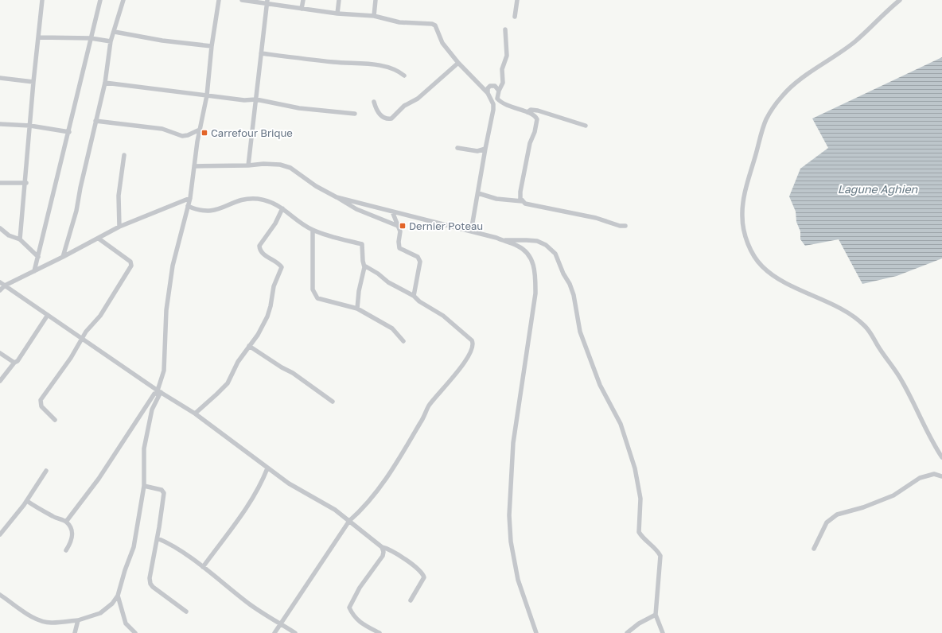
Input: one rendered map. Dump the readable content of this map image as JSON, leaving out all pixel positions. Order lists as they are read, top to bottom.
{
  "water": ["Lagune Aghien"],
  "places": {
    "transit": ["Carrefour Brique", "Dernier Poteau"]
  }
}
